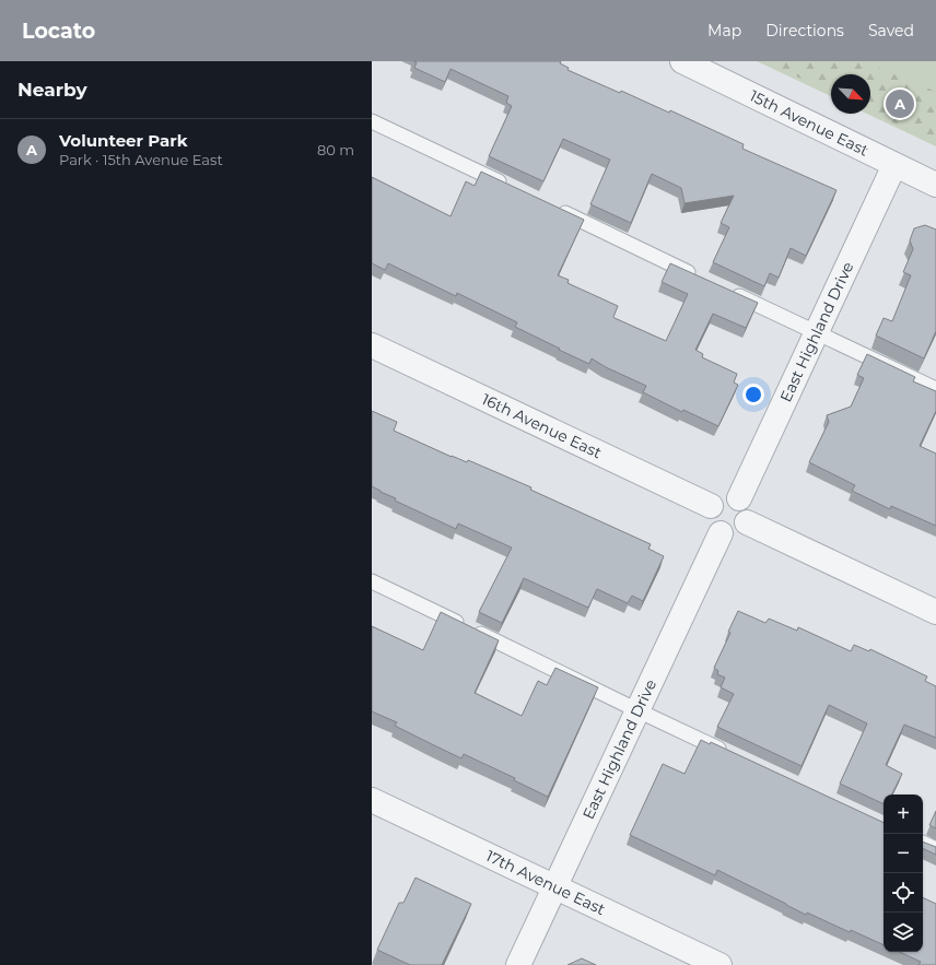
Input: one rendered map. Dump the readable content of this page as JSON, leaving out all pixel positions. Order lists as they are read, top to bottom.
{
  "streets": {
    "street": [
      "15th Avenue East",
      "East Highland Drive",
      "16th Avenue East",
      "17th Avenue East"
    ]
  },
  "crossings": [
    ["15th Avenue East", "East Highland Drive"],
    ["East Highland Drive", "16th Avenue East"],
    ["East Highland Drive", "17th Avenue East"]
  ],
  "north": "bottom right",
  "page": {
    "header": "Locato",
    "nav": ["Map", "Directions", "Saved"],
    "heading": "Nearby",
    "pins": "A",
    "list": [
      {
        "mark": "A",
        "name": "Volunteer Park",
        "note": "Park · 15th Avenue East",
        "value": "80 m"
      }
    ],
    "map_buttons": ["+", "−"]
  }
}
